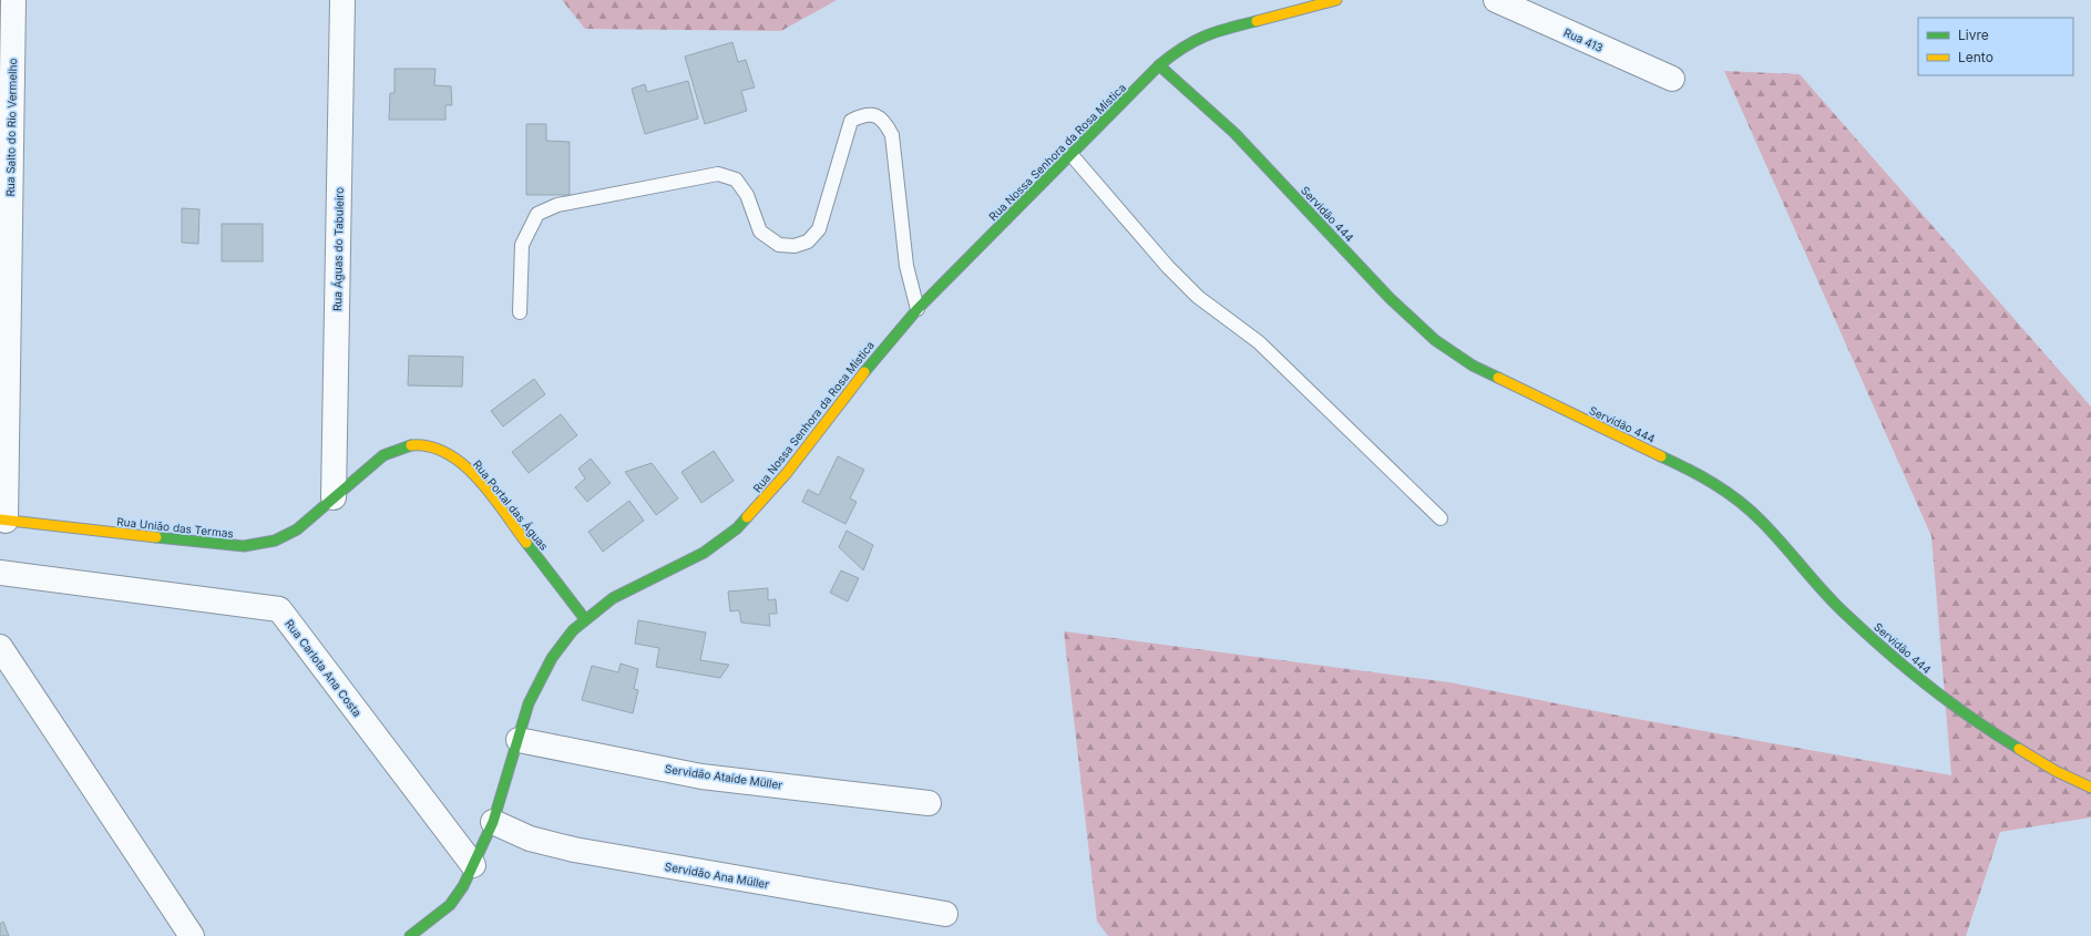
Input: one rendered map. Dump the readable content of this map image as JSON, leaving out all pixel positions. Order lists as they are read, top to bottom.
{
  "streets": {
    "street": [
      "Rua 413",
      "Rua Salto do Rio Vermelho",
      "Rua Nossa Senhora da Rosa Mística",
      "Servidão 444",
      "Rua Águas do Tabuleiro",
      "Rua Portal das Águas",
      "Rua União das Termas",
      "Rua Carlota Ana Costa",
      "Servidão Ataíde Müller",
      "Servidão Ana Müller"
    ]
  },
  "crossings": [
    ["Rua Salto do Rio Vermelho", "Rua União das Termas"],
    ["Rua Nossa Senhora da Rosa Mística", "Servidão 444"],
    ["Rua Nossa Senhora da Rosa Mística", "Rua Portal das Águas"],
    ["Rua Nossa Senhora da Rosa Mística", "Rua Carlota Ana Costa"],
    ["Rua Nossa Senhora da Rosa Mística", "Servidão Ataíde Müller"],
    ["Rua Nossa Senhora da Rosa Mística", "Servidão Ana Müller"],
    ["Rua Águas do Tabuleiro", "Rua Portal das Águas"],
    ["Rua Águas do Tabuleiro", "Rua União das Termas"],
    ["Rua Portal das Águas", "Rua União das Termas"]
  ],
  "legend": ["Livre", "Lento"]
}
